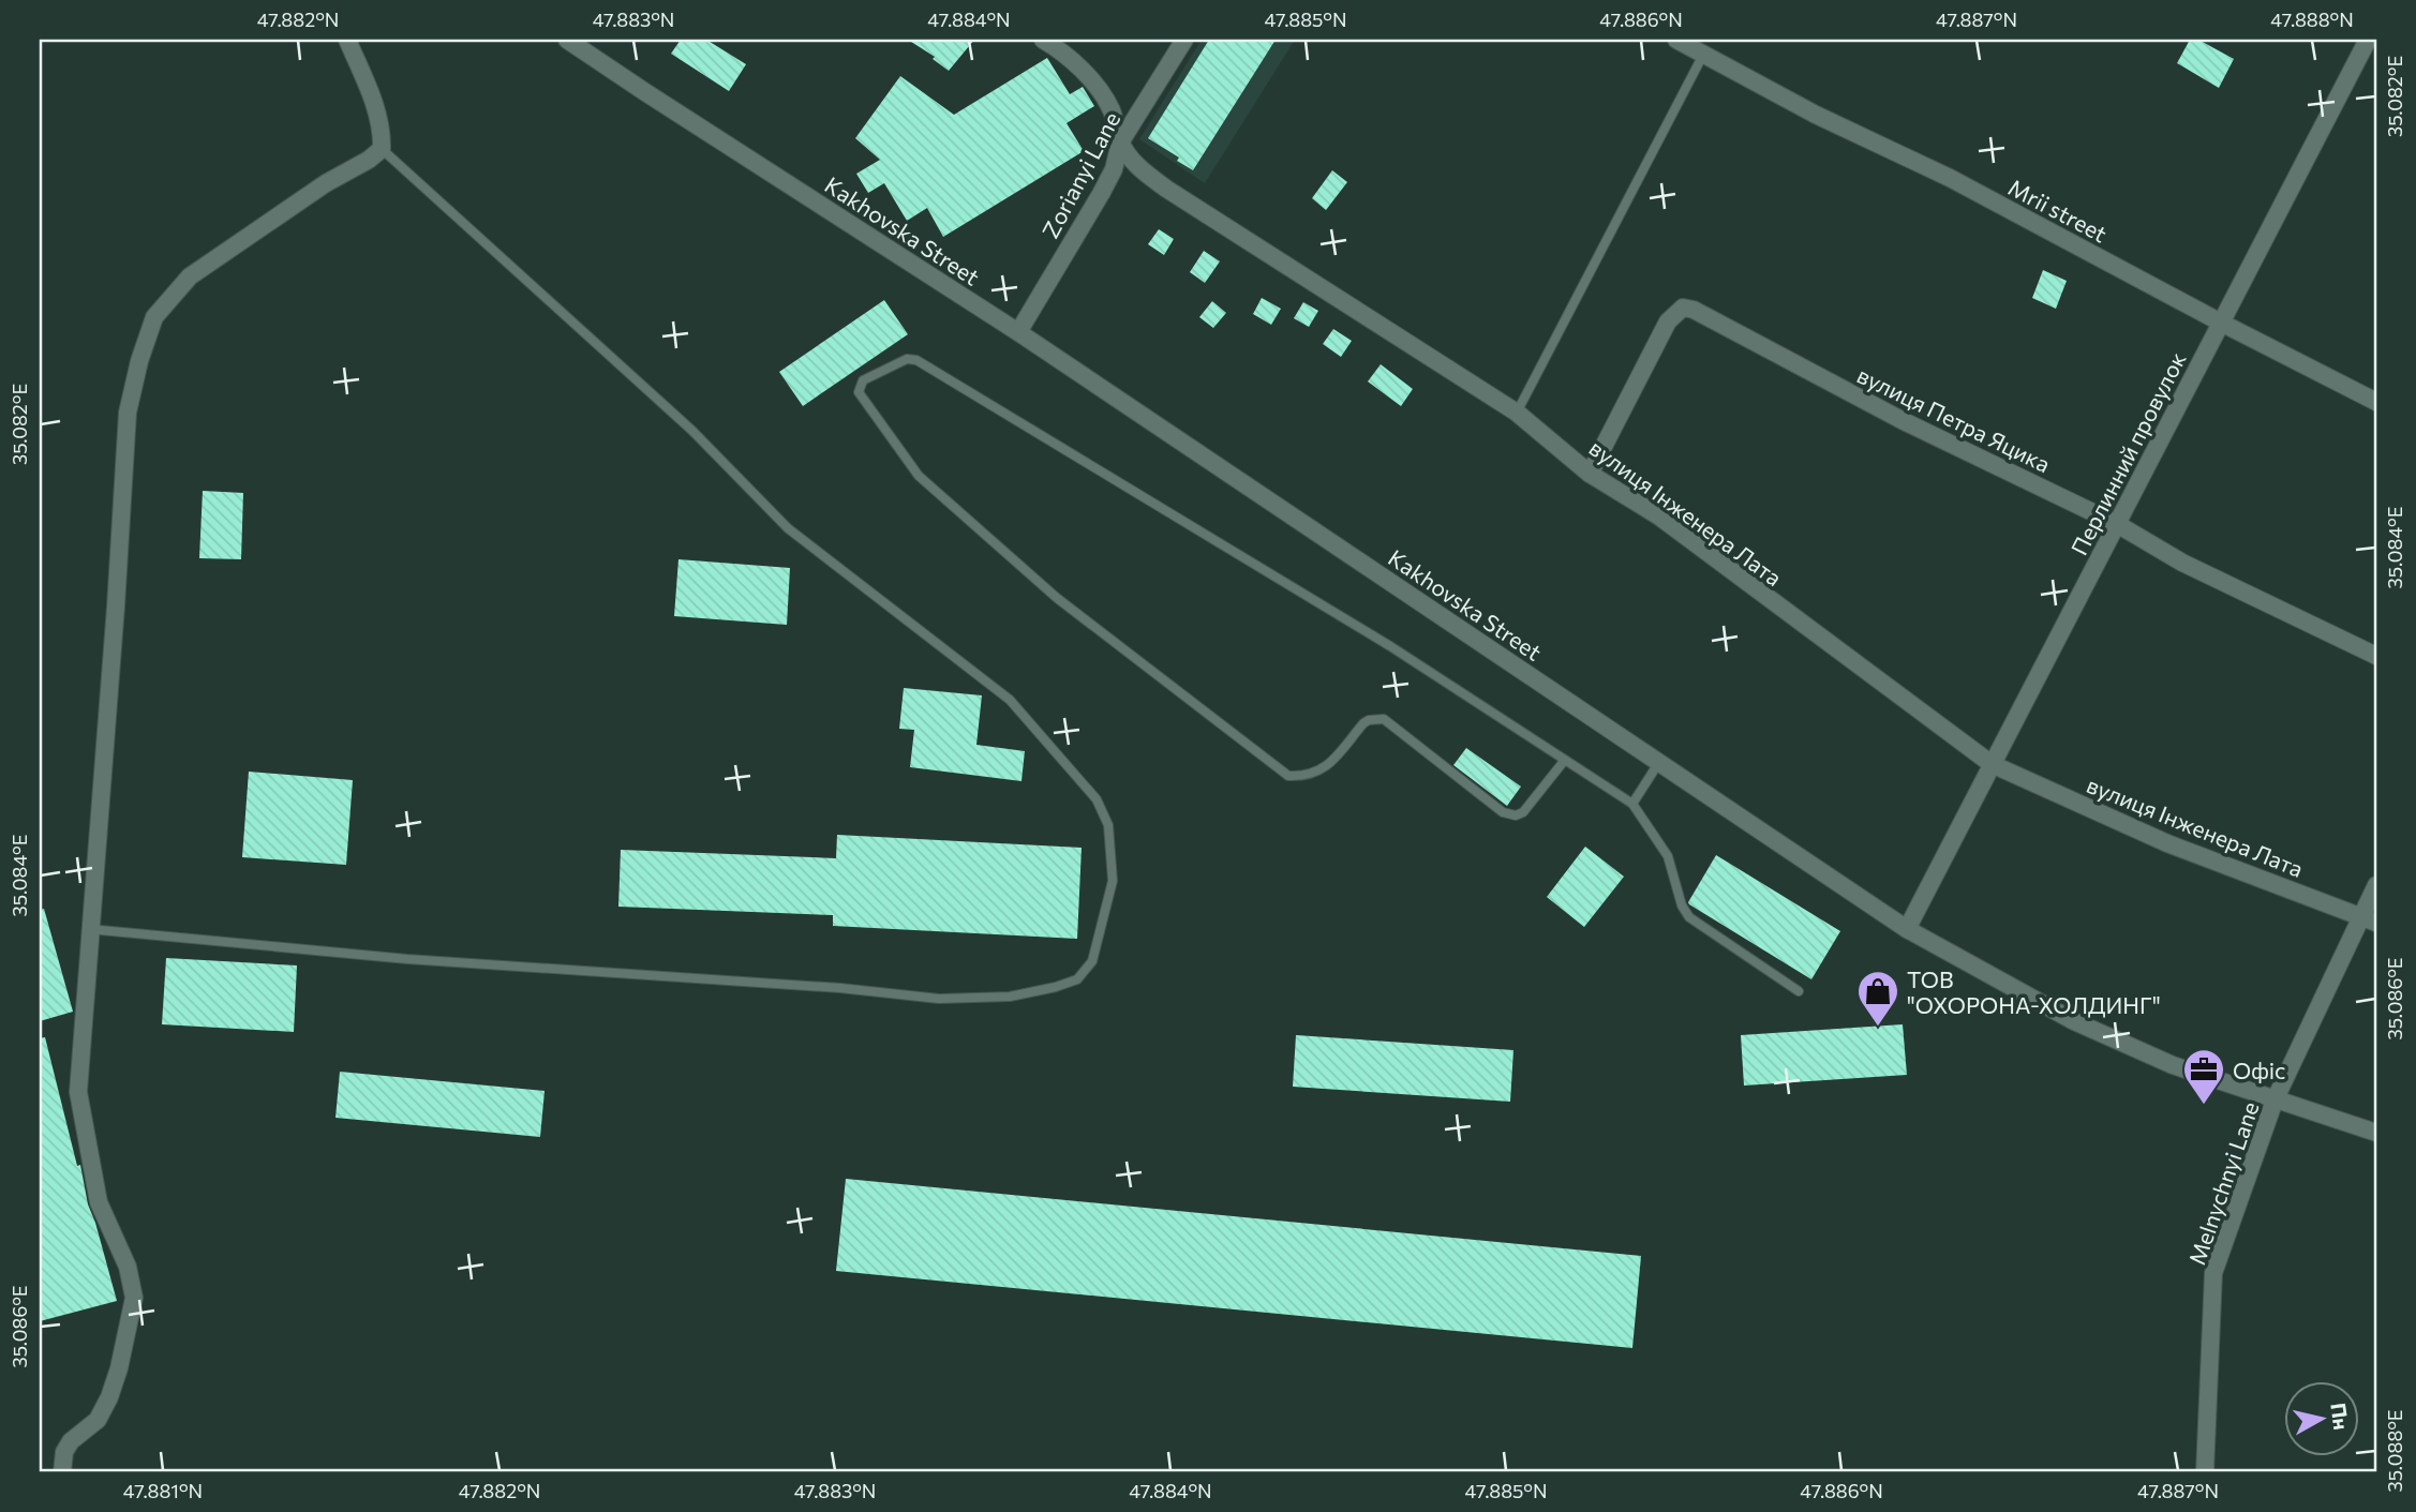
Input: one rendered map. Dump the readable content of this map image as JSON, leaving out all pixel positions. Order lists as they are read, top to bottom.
{
  "streets": {
    "street": [
      "Zorianyi Lane",
      "Mrii street",
      "Kakhovska Street",
      "вулиця Петра Яцика",
      "Перлинний провулок",
      "вулиця Інженера Лата",
      "Melnychnyi Lane"
    ]
  },
  "crossings": [
    ["Zorianyi Lane", "Kakhovska Street"],
    ["Zorianyi Lane", "вулиця Інженера Лата"],
    ["Mrii street", "Перлинний провулок"],
    ["Kakhovska Street", "Перлинний провулок"],
    ["Kakhovska Street", "Melnychnyi Lane"],
    ["вулиця Петра Яцика", "Перлинний провулок"],
    ["вулиця Петра Яцика", "вулиця Інженера Лата"],
    ["Перлинний провулок", "вулиця Інженера Лата"],
    ["вулиця Інженера Лата", "Melnychnyi Lane"]
  ],
  "places": {
    "shop": ["ТОВ \"ОХОРОНА-ХОЛДИНГ\""],
    "office": ["Офіс"]
  },
  "north": "right",
  "coordinates": [
    "47.882°N",
    "47.883°N",
    "47.884°N",
    "47.885°N",
    "47.886°N",
    "47.887°N",
    "47.888°N",
    "35.082°E",
    "35.084°E",
    "35.086°E",
    "35.088°E",
    "47.881°N"
  ]
}
